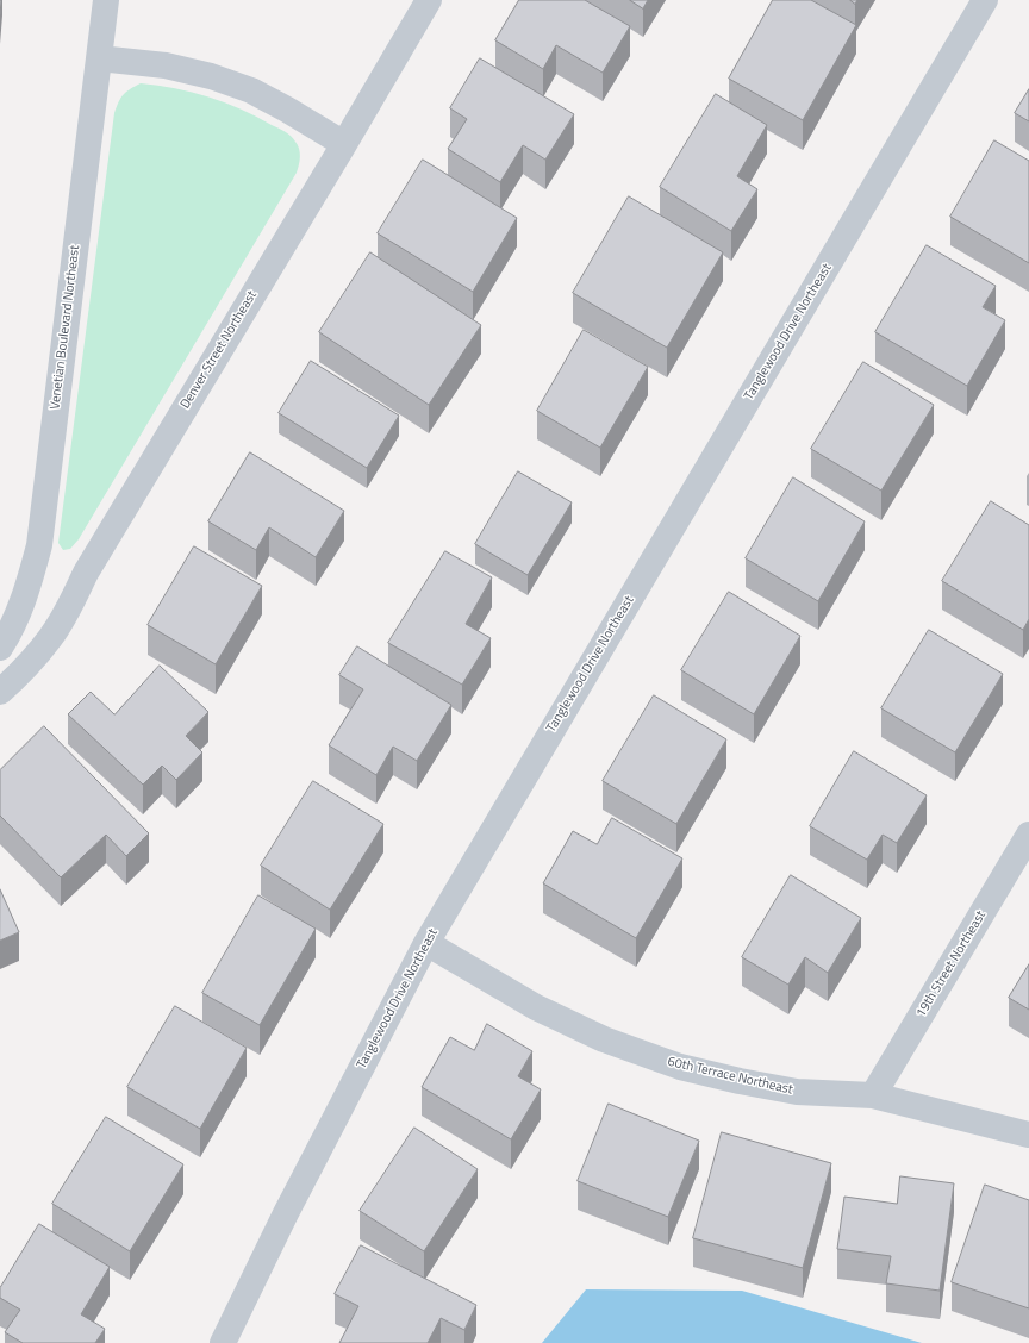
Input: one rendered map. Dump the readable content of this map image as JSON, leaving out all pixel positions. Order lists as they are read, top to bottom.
{
  "streets": {
    "street": [
      "Venetian Boulevard Northeast",
      "Tanglewood Drive Northeast",
      "Denver Street Northeast",
      "19th Street Northeast",
      "60th Terrace Northeast"
    ]
  },
  "crossings": [
    ["Tanglewood Drive Northeast", "60th Terrace Northeast"],
    ["19th Street Northeast", "60th Terrace Northeast"]
  ]
}
